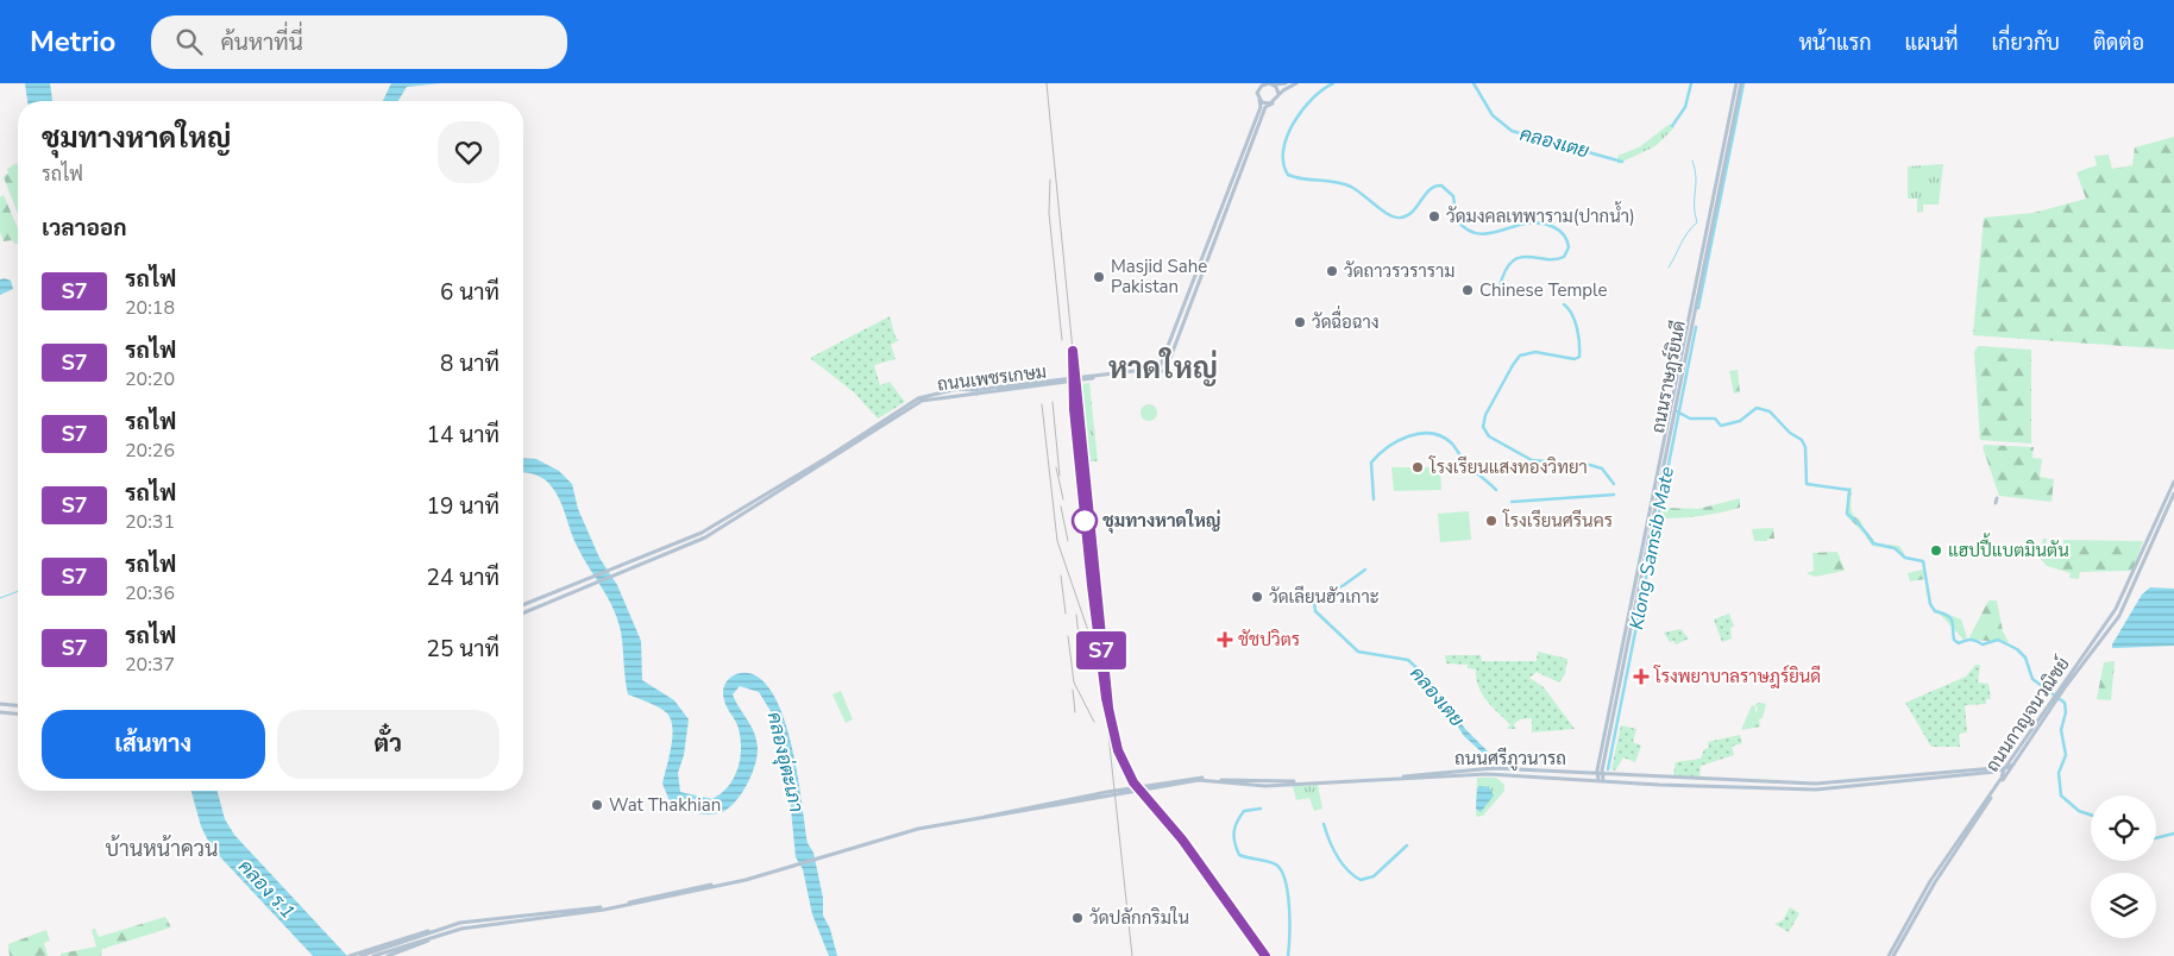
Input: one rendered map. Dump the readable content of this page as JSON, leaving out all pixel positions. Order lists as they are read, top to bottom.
{
  "streets": {
    "main road": [
      "ถนนราษฎร์ยินดี",
      "ถนนเพชรเกษม",
      "ถนนกาญจนวณิชย์",
      "ถนนศรีภูวนารถ"
    ]
  },
  "crossings": [
    ["ถนนราษฎร์ยินดี", "ถนนศรีภูวนารถ"],
    ["ถนนกาญจนวณิชย์", "ถนนศรีภูวนารถ"]
  ],
  "districts": ["หาดใหญ่", "บ้านหน้าควน"],
  "water": [
    "คลองเตย",
    "Klong Samsib Mate",
    "คลองอุ่ตะเภา",
    "คลอง ร.1"
  ],
  "places": {
    "other": [
      "วัดมงคลเทพาราม(ปากน้ำ)",
      "วัดถาวรวราราม",
      "Masjid Sahe Pakistan",
      "Chinese Temple",
      "วัดฉื่อฉาง",
      "โรงเรียนแสงทองวิทยา",
      "ชุมทางหาดใหญ่",
      "โรงเรียนศรีนคร",
      "แฮปปี้แบตมินตัน",
      "วัดเลียนฮัวเกาะ",
      "Wat Thakhian",
      "วัดปลักกริมใน"
    ],
    "health": ["ชัชปวิตร", "โรงพยาบาลราษฎร์ยินดี"]
  },
  "page": {
    "header": "Metrio",
    "search": "ค้นหาที่นี่",
    "nav": [
      "หน้าแรก",
      "แผนที่",
      "เกี่ยวกับ",
      "ติดต่อ"
    ],
    "on_map": "S7",
    "heading": [
      ["ชุมทางหาดใหญ่", "รถไฟ"],
      "เวลาออก"
    ],
    "list": [
      {
        "mark": "S7",
        "name": "รถไฟ",
        "note": "20:18",
        "value": "6 นาที"
      },
      {
        "mark": "S7",
        "name": "รถไฟ",
        "note": "20:20",
        "value": "8 นาที"
      },
      {
        "mark": "S7",
        "name": "รถไฟ",
        "note": "20:26",
        "value": "14 นาที"
      },
      {
        "mark": "S7",
        "name": "รถไฟ",
        "note": "20:31",
        "value": "19 นาที"
      },
      {
        "mark": "S7",
        "name": "รถไฟ",
        "note": "20:36",
        "value": "24 นาที"
      },
      {
        "mark": "S7",
        "name": "รถไฟ",
        "note": "20:37",
        "value": "25 นาที"
      }
    ],
    "buttons": ["เส้นทาง", "ตั๋ว"]
  }
}
